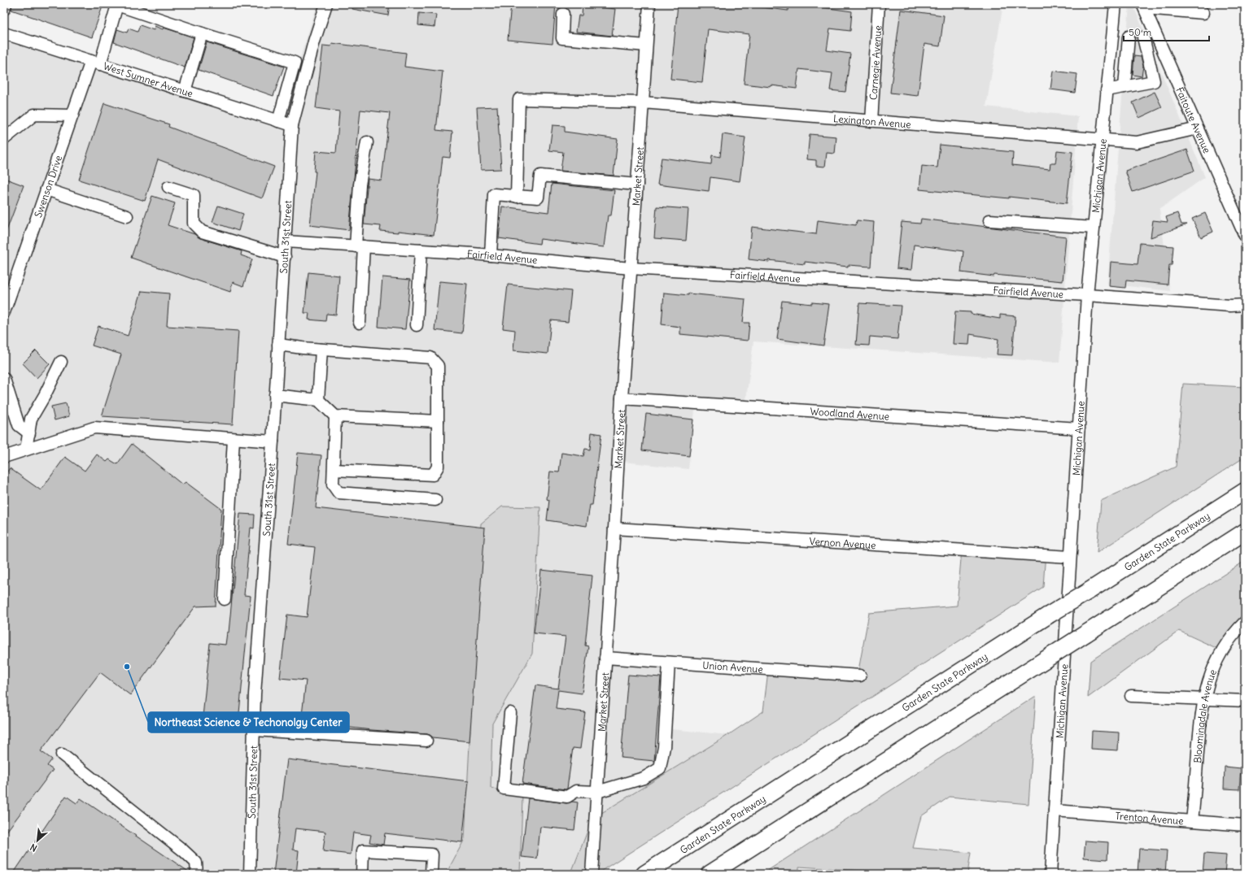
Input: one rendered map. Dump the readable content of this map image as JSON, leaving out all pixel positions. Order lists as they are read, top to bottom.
{
  "streets": {
    "highway": ["Garden State Parkway"],
    "street": [
      "Carnegie Avenue",
      "West Sumner Avenue",
      "Faitoute Avenue",
      "Lexington Avenue",
      "Market Street",
      "Michigan Avenue",
      "Swenson Drive",
      "South 31st Street",
      "Fairfield Avenue",
      "Woodland Avenue",
      "Vernon Avenue",
      "Union Avenue",
      "Bloomingdale Avenue",
      "Trenton Avenue"
    ]
  },
  "crossings": [
    ["Carnegie Avenue", "Lexington Avenue"],
    ["West Sumner Avenue", "Swenson Drive"],
    ["West Sumner Avenue", "South 31st Street"],
    ["Faitoute Avenue", "Lexington Avenue"],
    ["Lexington Avenue", "Market Street"],
    ["Lexington Avenue", "Michigan Avenue"],
    ["Market Street", "Fairfield Avenue"],
    ["Market Street", "Woodland Avenue"],
    ["Market Street", "Vernon Avenue"],
    ["Market Street", "Union Avenue"],
    ["Michigan Avenue", "Fairfield Avenue"],
    ["Michigan Avenue", "Woodland Avenue"],
    ["Michigan Avenue", "Vernon Avenue"],
    ["Michigan Avenue", "Trenton Avenue"],
    ["South 31st Street", "Fairfield Avenue"],
    ["Bloomingdale Avenue", "Trenton Avenue"]
  ],
  "places": ["Northeast Science & Techonolgy Center"],
  "scale_bar": "50 m",
  "north": "bottom left"
}
